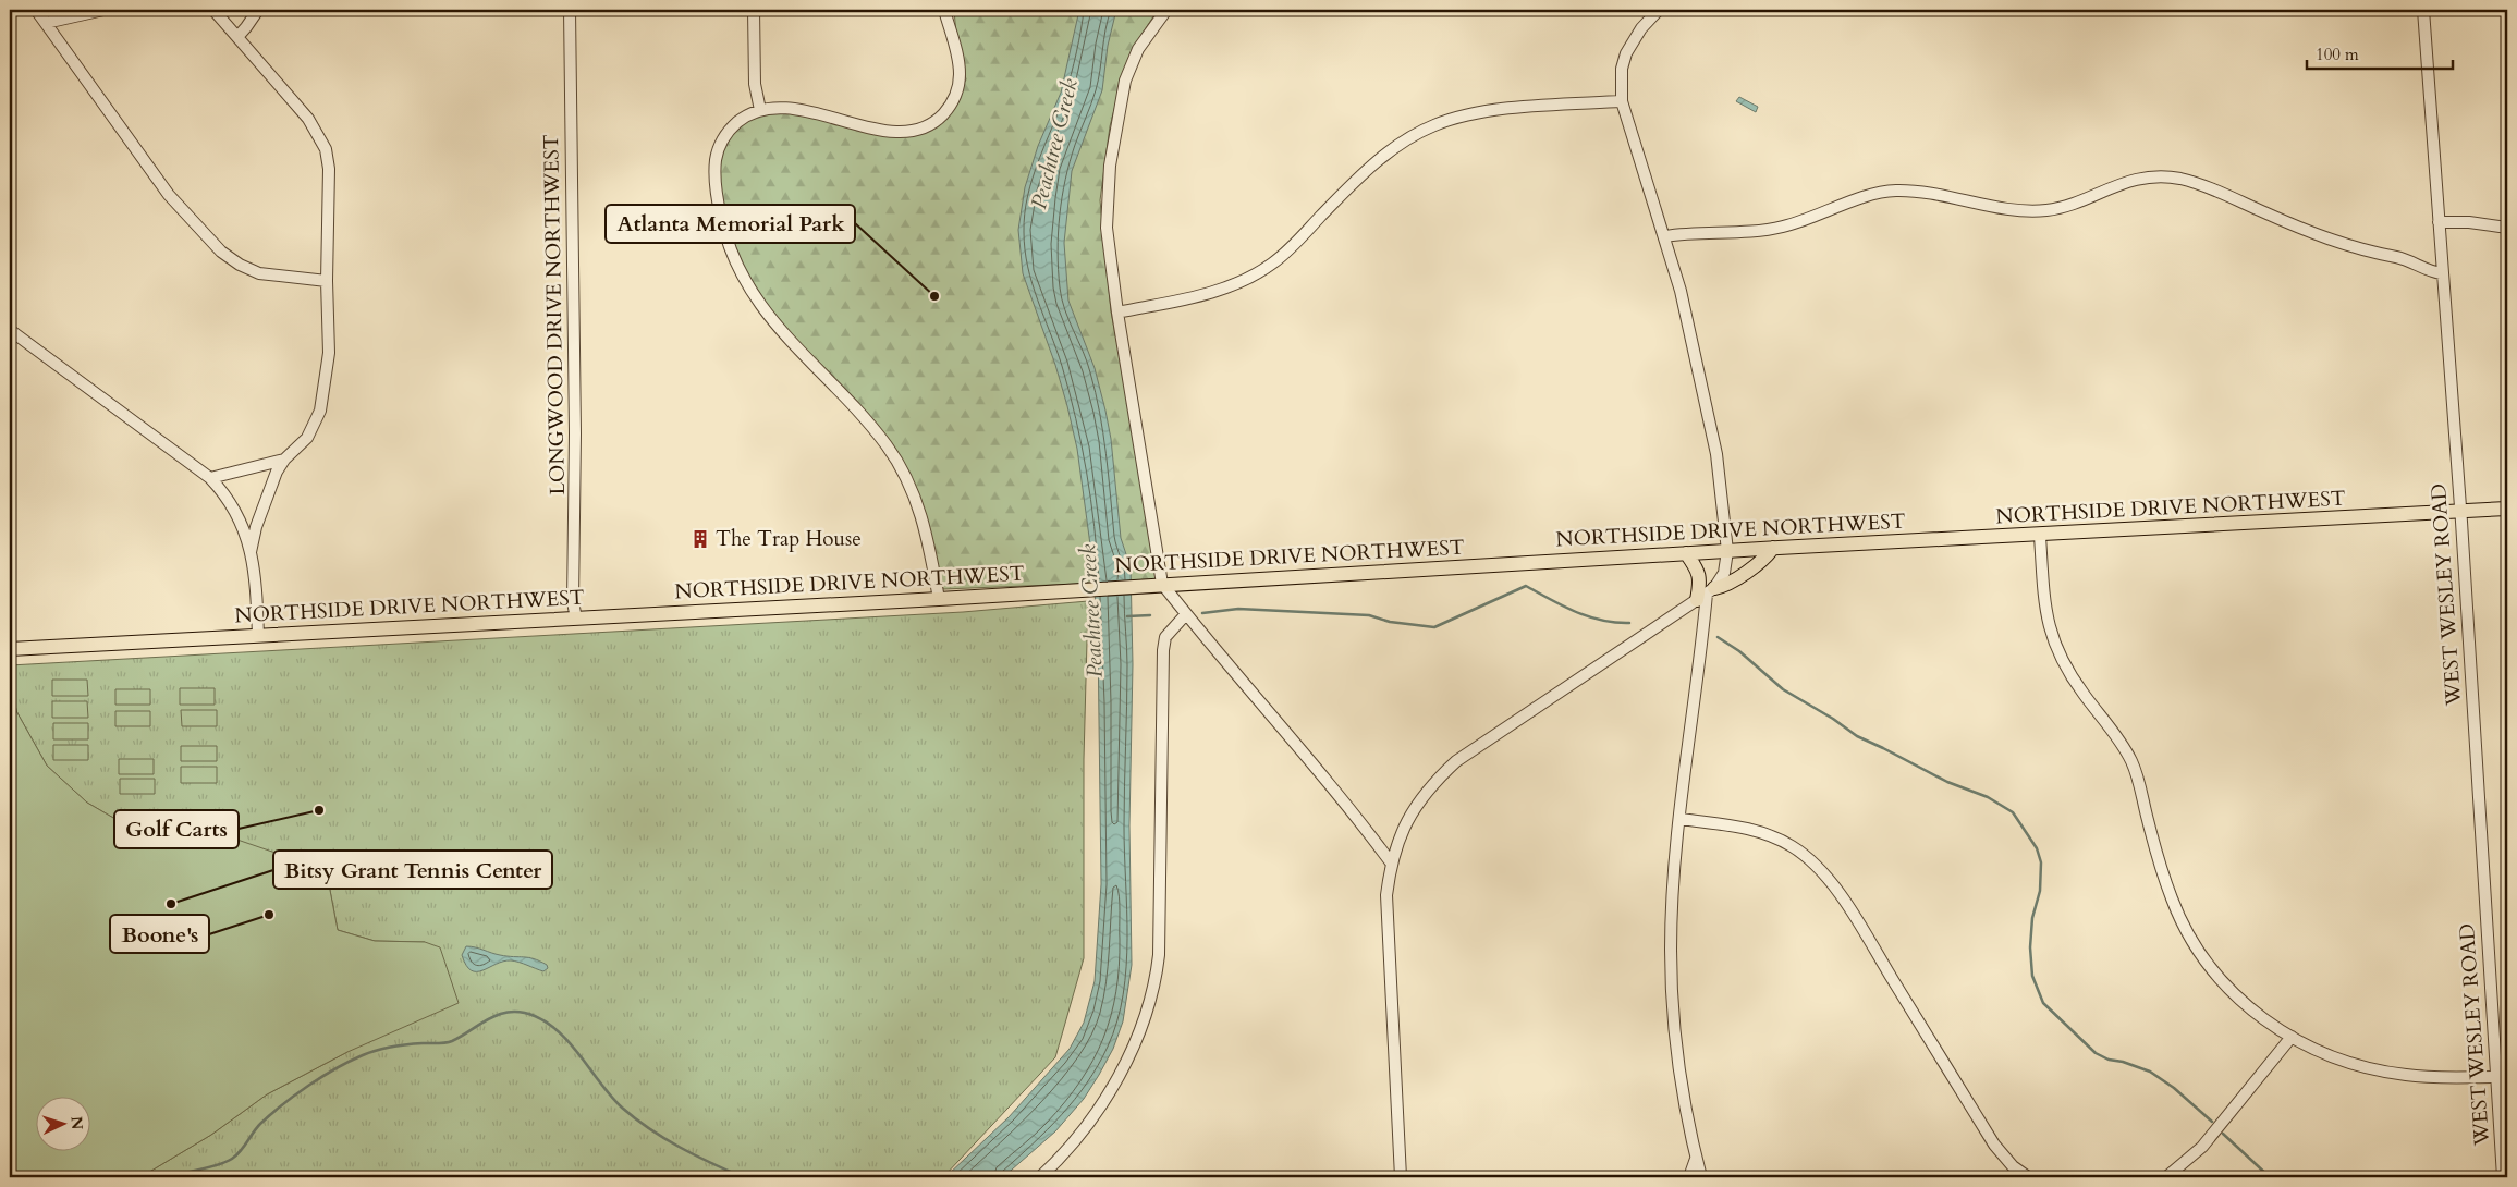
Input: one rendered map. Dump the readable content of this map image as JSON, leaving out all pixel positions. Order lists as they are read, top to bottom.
{
  "streets": {
    "main road": ["NORTHSIDE DRIVE NORTHWEST"],
    "street": ["LONGWOOD DRIVE NORTHWEST", "WEST WESLEY ROAD"]
  },
  "crossings": [
    ["LONGWOOD DRIVE NORTHWEST", "NORTHSIDE DRIVE NORTHWEST"],
    ["NORTHSIDE DRIVE NORTHWEST", "WEST WESLEY ROAD"]
  ],
  "water": ["Peachtree Creek"],
  "places": {
    "other": [
      "Atlanta Memorial Park",
      "Golf Carts",
      "Bitsy Grant Tennis Center",
      "Boone's"
    ],
    "building": ["The Trap House"]
  },
  "scale_bar": "100 m",
  "north": "right"
}
